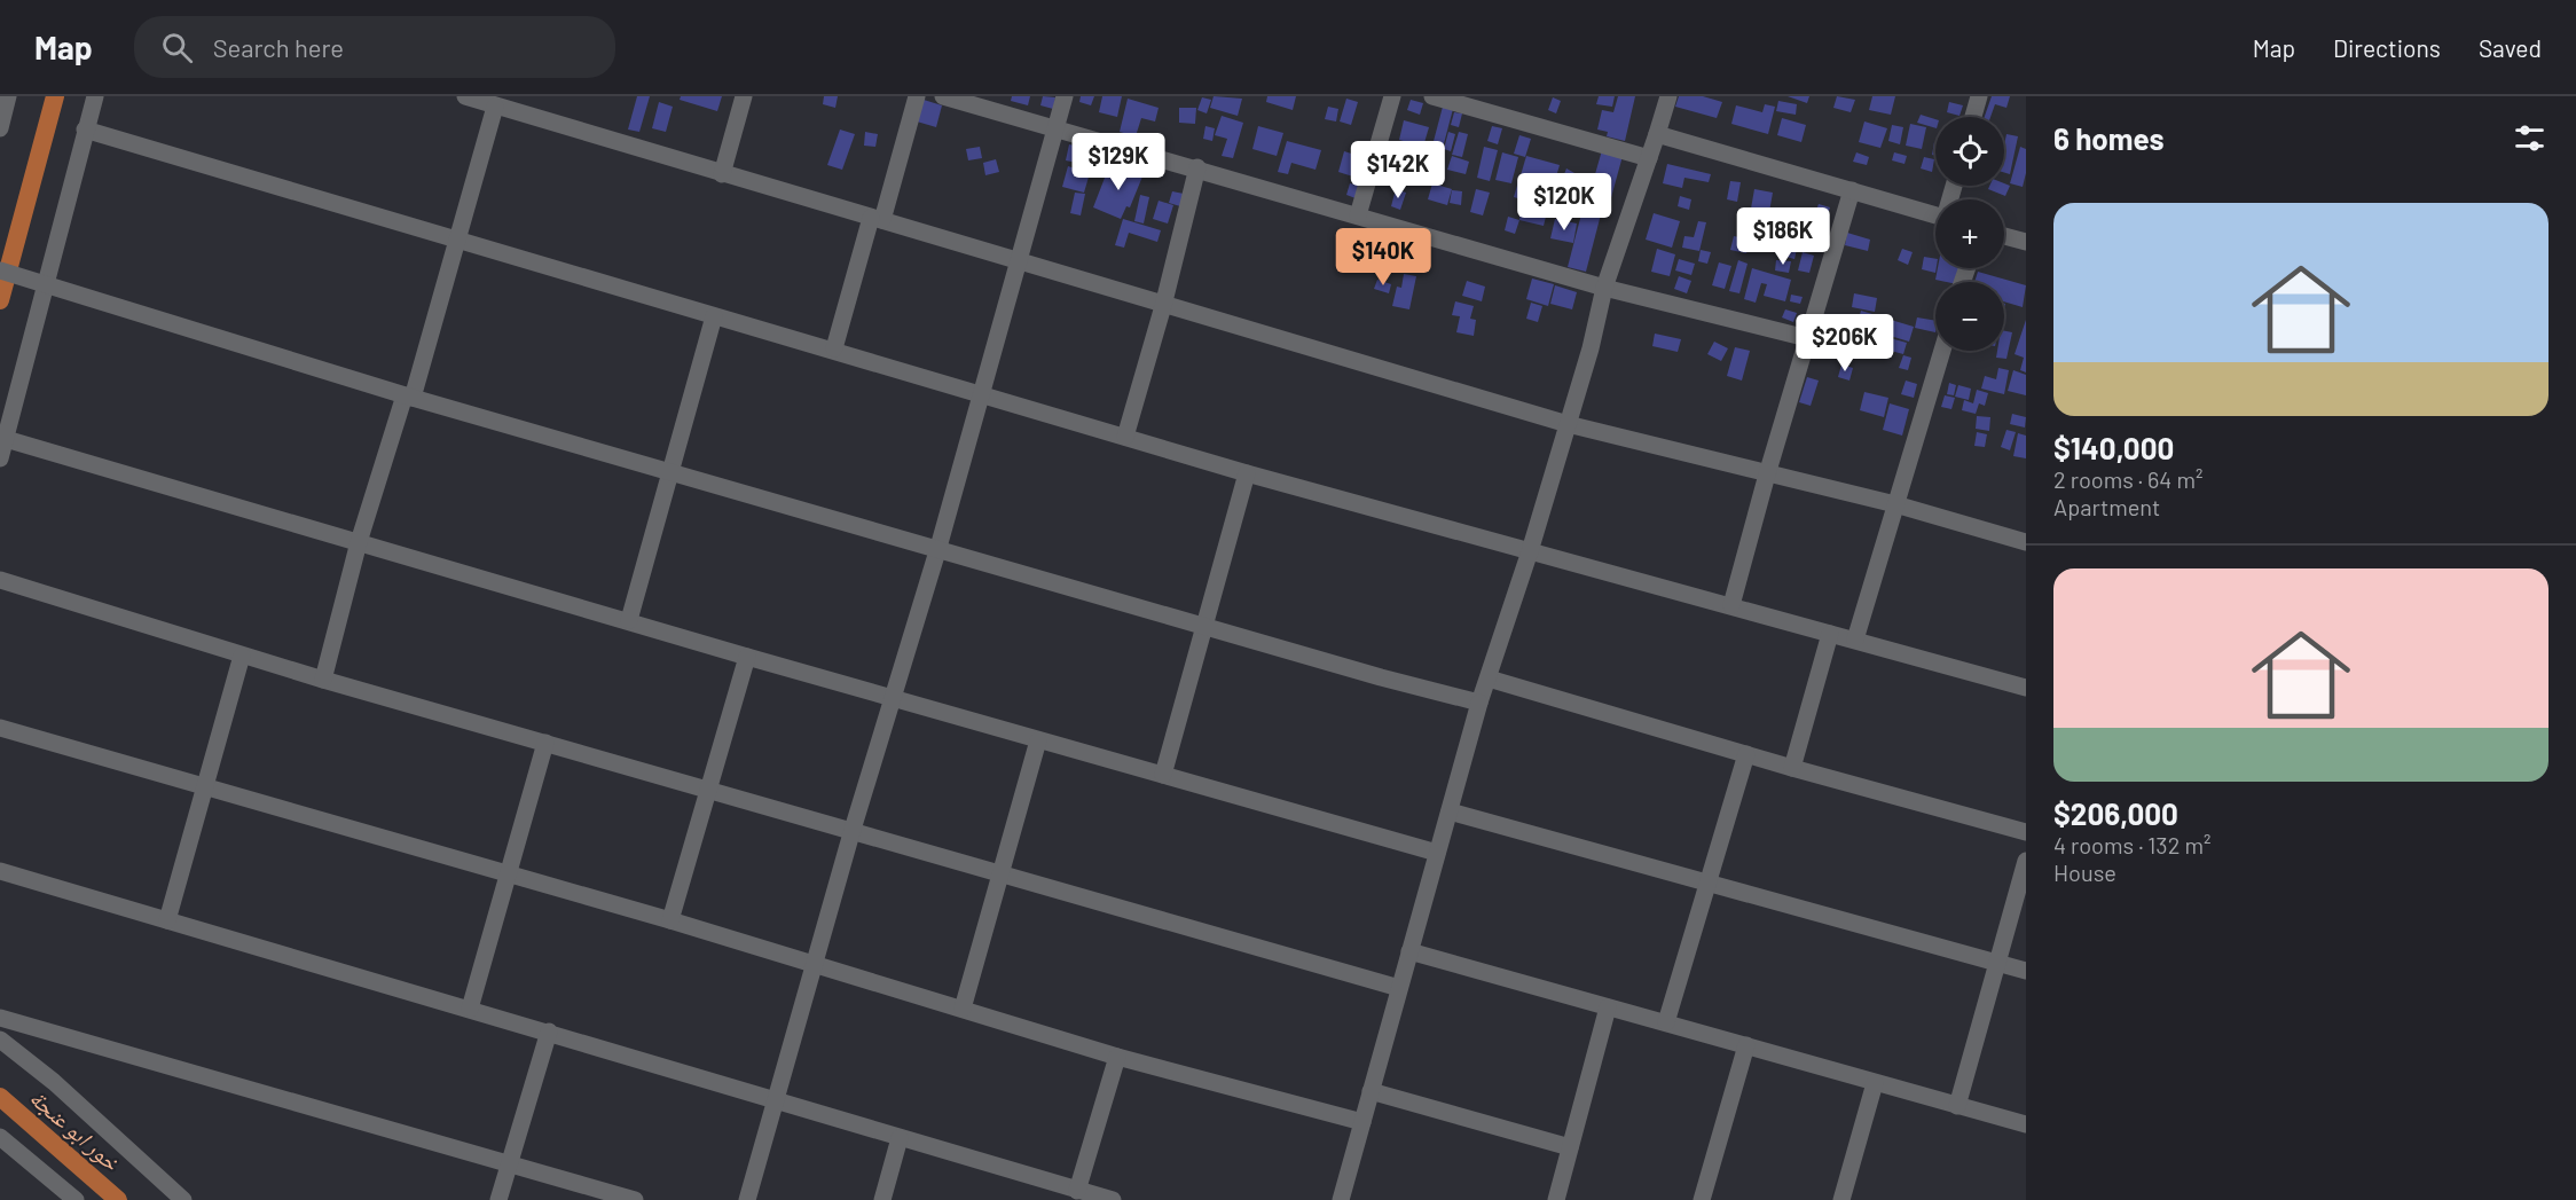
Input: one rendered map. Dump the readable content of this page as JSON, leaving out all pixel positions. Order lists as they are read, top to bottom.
{
  "water": ["خور ابو عنجة"],
  "page": {
    "header": "Map",
    "search": "Search here",
    "nav": ["Map", "Directions", "Saved"],
    "heading": "6 homes",
    "map_buttons": ["+", "−"],
    "price": [
      "$129K",
      "$142K",
      "$120K",
      "$186K",
      "$140K",
      "$206K"
    ],
    "list": [
      {
        "name": "$140,000",
        "note": "2 rooms · 64 m² · Apartment"
      },
      {
        "name": "$206,000",
        "note": "4 rooms · 132 m² · House"
      }
    ]
  }
}
